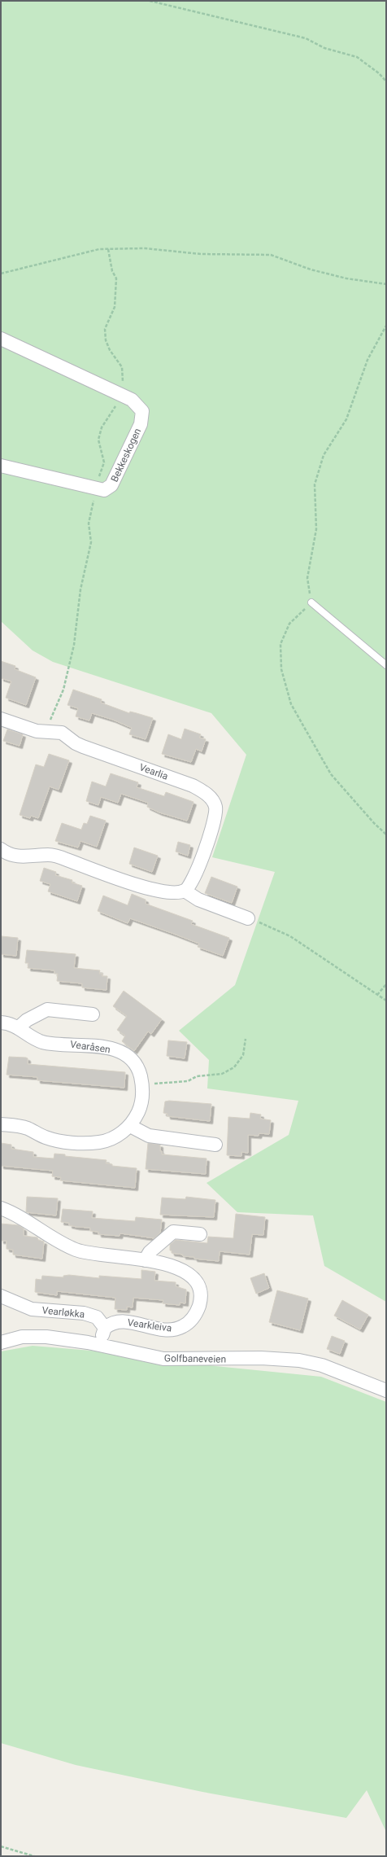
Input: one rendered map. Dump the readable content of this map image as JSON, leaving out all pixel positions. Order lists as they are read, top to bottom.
{
  "streets": {
    "street": [
      "Bekkeskogen",
      "Vearlia",
      "Vearåsen",
      "Vearløkka",
      "Vearkleiva",
      "Golfbaneveien"
    ]
  },
  "crossings": [
    ["Vearløkka", "Vearkleiva"]
  ]
}
